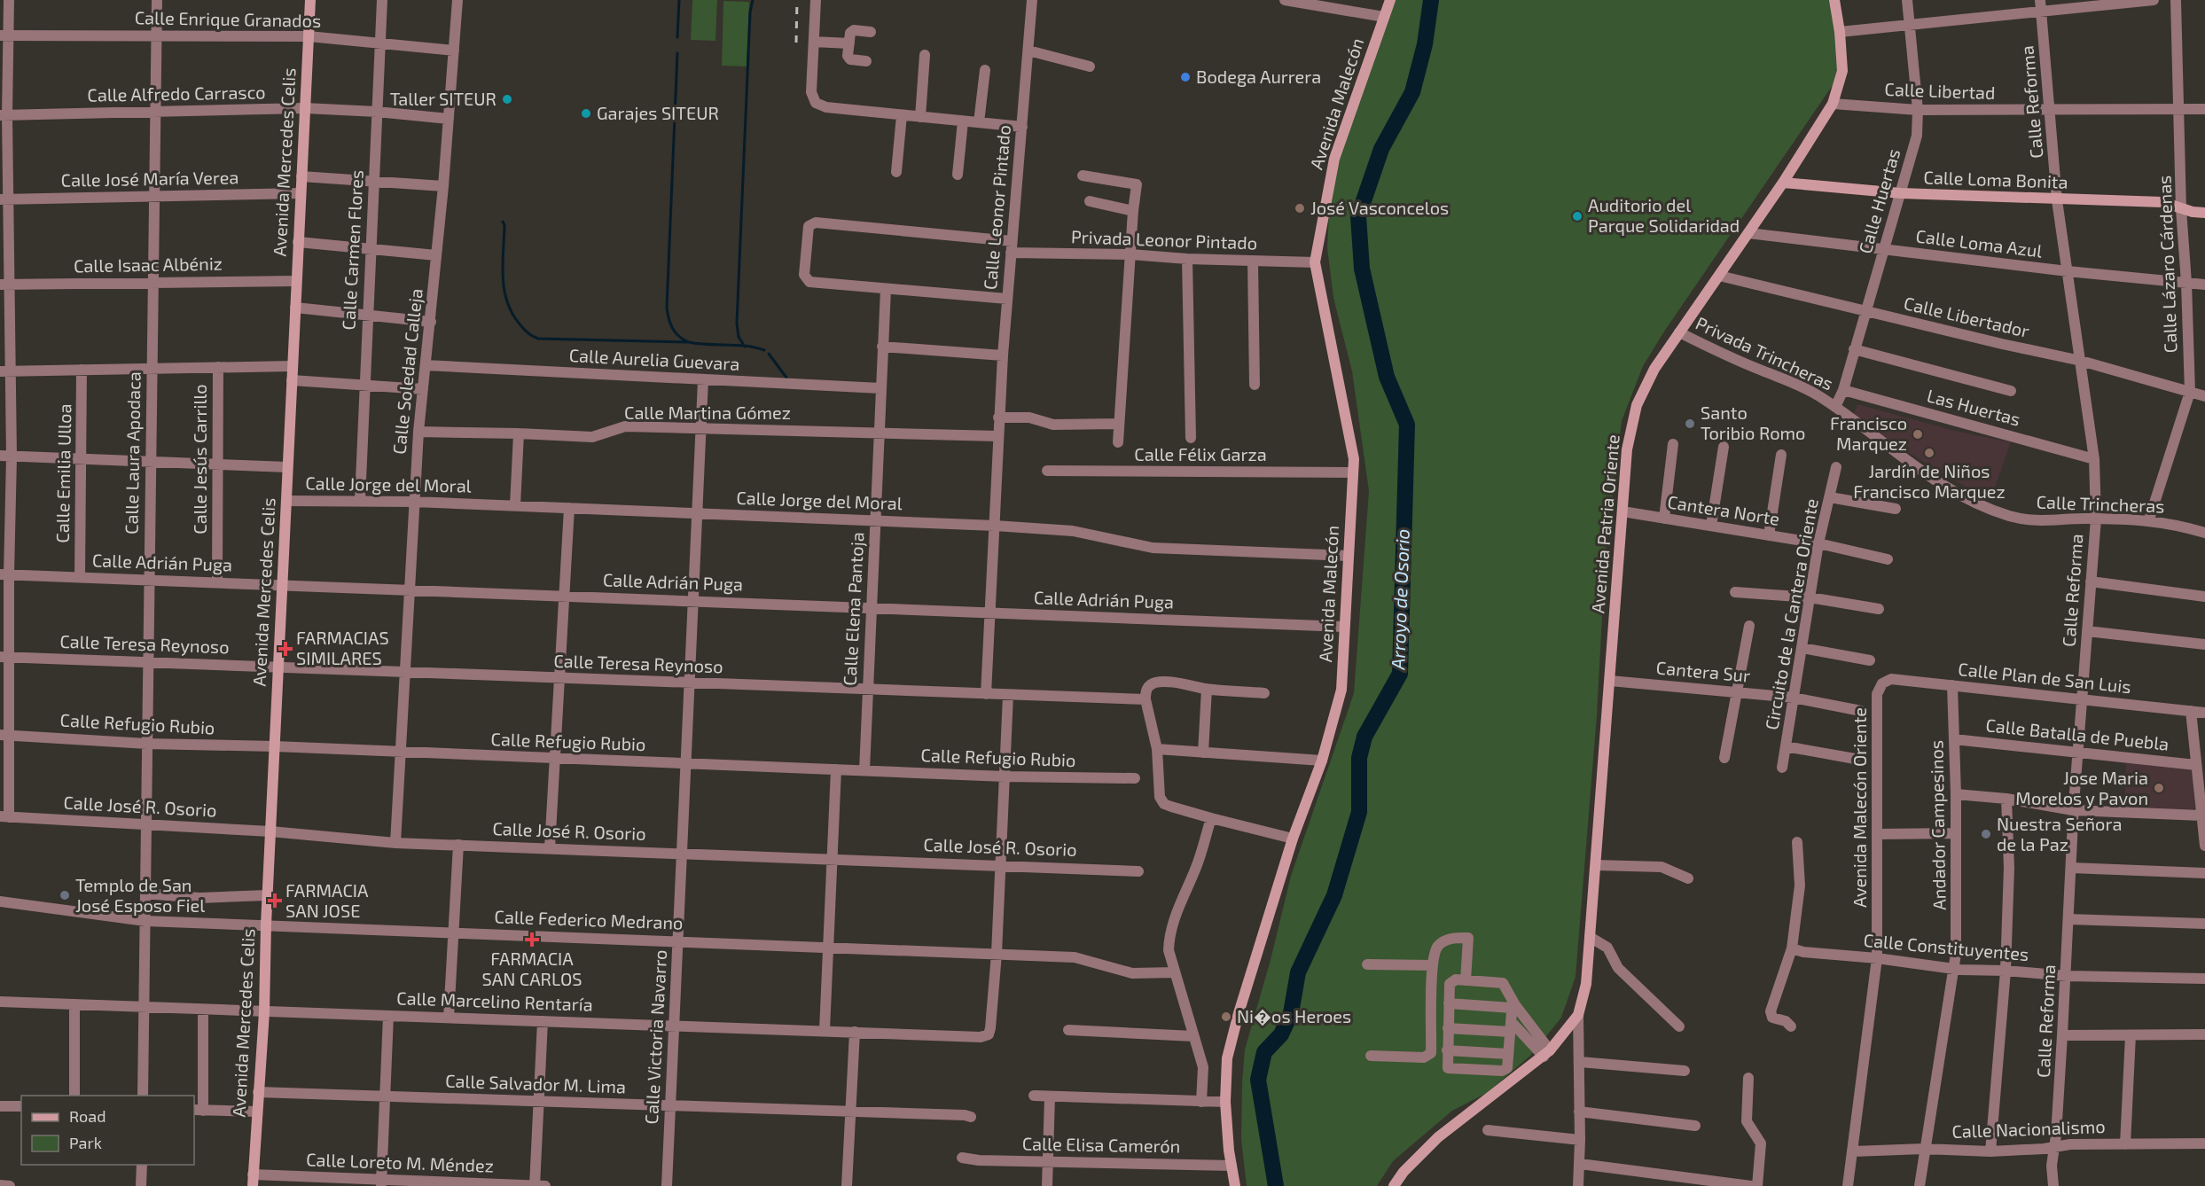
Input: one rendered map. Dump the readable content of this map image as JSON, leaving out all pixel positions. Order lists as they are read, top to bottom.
{
  "streets": {
    "street": [
      "Calle Enrique Granados",
      "Calle Libertad",
      "Calle Alfredo Carrasco",
      "Calle Reforma",
      "Avenida Malecón",
      "Avenida Mercedes Celis",
      "Calle José María Verea",
      "Calle Loma Bonita",
      "Calle Huertas",
      "Calle Leonor Pintado",
      "Privada Leonor Pintado",
      "Calle Loma Azul",
      "Calle Carmen Flores",
      "Calle Lázaro Cárdenas",
      "Calle Isaac Albéniz",
      "Calle Libertador",
      "Privada Trincheras",
      "Calle Aurelia Guevara",
      "Calle Soledad Calleja",
      "Las Huertas",
      "Calle Martina Gómez",
      "Calle Laura Apodaca",
      "Calle Félix Garza",
      "Calle Jesús Carrillo",
      "Calle Emilia Ulloa",
      "Calle Jorge del Moral",
      "Calle Trincheras",
      "Cantera Norte",
      "Avenida Patria Oriente",
      "Calle Adrián Puga",
      "Calle Elena Pantoja",
      "Circuito de la Cantera Oriente",
      "Calle Teresa Reynoso",
      "Cantera Sur",
      "Calle Plan de San Luis",
      "Calle Refugio Rubio",
      "Calle Batalla de Puebla",
      "Calle José R. Osorio",
      "Avenida Malecón Oriente",
      "Andador Campesinos",
      "Calle Federico Medrano",
      "Calle Constituyentes",
      "Calle Marcelino Rentaría",
      "Calle Victoria Navarro",
      "Calle Salvador M. Lima",
      "Calle Nacionalismo",
      "Calle Elisa Camerón",
      "Calle Loreto M. Méndez"
    ]
  },
  "crossings": [
    ["Calle Enrique Granados", "Avenida Mercedes Celis"],
    ["Calle Enrique Granados", "Calle Carmen Flores"],
    ["Calle Enrique Granados", "Calle Soledad Calleja"],
    ["Calle Enrique Granados", "Calle Laura Apodaca"],
    ["Calle Libertad", "Calle Reforma"],
    ["Calle Libertad", "Calle Huertas"],
    ["Calle Libertad", "Calle Lázaro Cárdenas"],
    ["Calle Libertad", "Avenida Patria Oriente"],
    ["Calle Alfredo Carrasco", "Avenida Mercedes Celis"],
    ["Calle Alfredo Carrasco", "Calle Carmen Flores"],
    ["Calle Alfredo Carrasco", "Calle Soledad Calleja"],
    ["Calle Alfredo Carrasco", "Calle Laura Apodaca"],
    ["Calle Reforma", "Calle Loma Bonita"],
    ["Calle Reforma", "Calle Loma Azul"],
    ["Calle Reforma", "Calle Libertador"],
    ["Calle Reforma", "Las Huertas"],
    ["Calle Reforma", "Calle Trincheras"],
    ["Calle Reforma", "Calle Plan de San Luis"],
    ["Calle Reforma", "Calle Batalla de Puebla"],
    ["Calle Reforma", "Calle Constituyentes"],
    ["Calle Reforma", "Calle Nacionalismo"],
    ["Avenida Malecón", "Privada Leonor Pintado"],
    ["Avenida Malecón", "Calle Félix Garza"],
    ["Avenida Malecón", "Calle Jorge del Moral"],
    ["Avenida Malecón", "Calle Adrián Puga"],
    ["Avenida Malecón", "Calle Elisa Camerón"],
    ["Avenida Mercedes Celis", "Calle José María Verea"],
    ["Avenida Mercedes Celis", "Calle Isaac Albéniz"],
    ["Avenida Mercedes Celis", "Calle Jorge del Moral"],
    ["Avenida Mercedes Celis", "Calle Adrián Puga"],
    ["Avenida Mercedes Celis", "Calle Teresa Reynoso"],
    ["Avenida Mercedes Celis", "Calle Refugio Rubio"],
    ["Avenida Mercedes Celis", "Calle José R. Osorio"],
    ["Avenida Mercedes Celis", "Calle Federico Medrano"],
    ["Avenida Mercedes Celis", "Calle Marcelino Rentaría"],
    ["Avenida Mercedes Celis", "Calle Salvador M. Lima"],
    ["Avenida Mercedes Celis", "Calle Loreto M. Méndez"],
    ["Calle José María Verea", "Calle Laura Apodaca"],
    ["Calle Loma Bonita", "Calle Huertas"],
    ["Calle Loma Bonita", "Calle Lázaro Cárdenas"],
    ["Calle Loma Bonita", "Avenida Patria Oriente"],
    ["Calle Huertas", "Calle Loma Azul"],
    ["Calle Huertas", "Calle Libertador"],
    ["Calle Huertas", "Privada Trincheras"],
    ["Calle Huertas", "Las Huertas"],
    ["Calle Huertas", "Calle Trincheras"],
    ["Calle Leonor Pintado", "Privada Leonor Pintado"],
    ["Calle Leonor Pintado", "Calle Martina Gómez"],
    ["Calle Leonor Pintado", "Calle Jorge del Moral"],
    ["Calle Leonor Pintado", "Calle Adrián Puga"],
    ["Calle Leonor Pintado", "Calle Teresa Reynoso"],
    ["Calle Loma Azul", "Calle Lázaro Cárdenas"],
    ["Calle Loma Azul", "Avenida Patria Oriente"],
    ["Calle Carmen Flores", "Calle Jorge del Moral"],
    ["Calle Lázaro Cárdenas", "Calle Libertador"],
    ["Calle Lázaro Cárdenas", "Calle Trincheras"],
    ["Calle Isaac Albéniz", "Calle Laura Apodaca"],
    ["Calle Libertador", "Avenida Patria Oriente"],
    ["Privada Trincheras", "Calle Trincheras"],
    ["Privada Trincheras", "Avenida Patria Oriente"],
    ["Calle Aurelia Guevara", "Calle Soledad Calleja"],
    ["Calle Aurelia Guevara", "Calle Elena Pantoja"],
    ["Calle Aurelia Guevara", "Calle Victoria Navarro"],
    ["Calle Soledad Calleja", "Calle Martina Gómez"],
    ["Calle Soledad Calleja", "Calle Jorge del Moral"],
    ["Calle Soledad Calleja", "Calle Adrián Puga"],
    ["Calle Soledad Calleja", "Calle Teresa Reynoso"],
    ["Calle Soledad Calleja", "Calle Refugio Rubio"],
    ["Calle Soledad Calleja", "Calle José R. Osorio"],
    ["Calle Martina Gómez", "Calle Elena Pantoja"],
    ["Calle Martina Gómez", "Calle Victoria Navarro"],
    ["Calle Laura Apodaca", "Calle Jorge del Moral"],
    ["Calle Laura Apodaca", "Calle Adrián Puga"],
    ["Calle Laura Apodaca", "Calle Teresa Reynoso"],
    ["Calle Laura Apodaca", "Calle Refugio Rubio"],
    ["Calle Laura Apodaca", "Calle José R. Osorio"],
    ["Calle Laura Apodaca", "Calle Federico Medrano"],
    ["Calle Laura Apodaca", "Calle Marcelino Rentaría"],
    ["Calle Jesús Carrillo", "Calle Jorge del Moral"],
    ["Calle Jesús Carrillo", "Calle Adrián Puga"],
    ["Calle Emilia Ulloa", "Calle Jorge del Moral"],
    ["Calle Emilia Ulloa", "Calle Adrián Puga"],
    ["Calle Jorge del Moral", "Calle Elena Pantoja"],
    ["Calle Jorge del Moral", "Calle Victoria Navarro"],
    ["Cantera Norte", "Avenida Patria Oriente"],
    ["Cantera Norte", "Circuito de la Cantera Oriente"],
    ["Avenida Patria Oriente", "Cantera Sur"],
    ["Calle Adrián Puga", "Calle Elena Pantoja"],
    ["Calle Adrián Puga", "Calle Victoria Navarro"],
    ["Calle Elena Pantoja", "Calle Teresa Reynoso"],
    ["Calle Elena Pantoja", "Calle Refugio Rubio"],
    ["Circuito de la Cantera Oriente", "Cantera Sur"],
    ["Calle Teresa Reynoso", "Calle Victoria Navarro"],
    ["Calle Plan de San Luis", "Avenida Malecón Oriente"],
    ["Calle Plan de San Luis", "Andador Campesinos"],
    ["Calle Refugio Rubio", "Calle Victoria Navarro"],
    ["Calle Batalla de Puebla", "Andador Campesinos"],
    ["Calle José R. Osorio", "Calle Victoria Navarro"],
    ["Avenida Malecón Oriente", "Calle Constituyentes"],
    ["Avenida Malecón Oriente", "Calle Nacionalismo"],
    ["Andador Campesinos", "Calle Constituyentes"],
    ["Andador Campesinos", "Calle Nacionalismo"],
    ["Calle Federico Medrano", "Calle Marcelino Rentaría"],
    ["Calle Federico Medrano", "Calle Victoria Navarro"],
    ["Calle Marcelino Rentaría", "Calle Victoria Navarro"],
    ["Calle Victoria Navarro", "Calle Salvador M. Lima"]
  ],
  "water": ["Arroyo de Osorio"],
  "places": {
    "other": [
      "Bodega Aurrera",
      "Taller SITEUR",
      "Garajes SITEUR",
      "José Vasconcelos",
      "Auditorio del Parque Solidaridad",
      "Santo Toribio Romo",
      "Francisco Marquez",
      "Jardín de Niños Francisco Marquez",
      "Jose Maria Morelos y Pavon",
      "Nuestra Señora de la Paz",
      "Templo de San José Esposo Fiel",
      "Ni�os Heroes"
    ],
    "health": ["FARMACIAS SIMILARES", "FARMACIA SAN JOSE", "FARMACIA SAN CARLOS"]
  },
  "legend": ["Road", "Park"]
}
